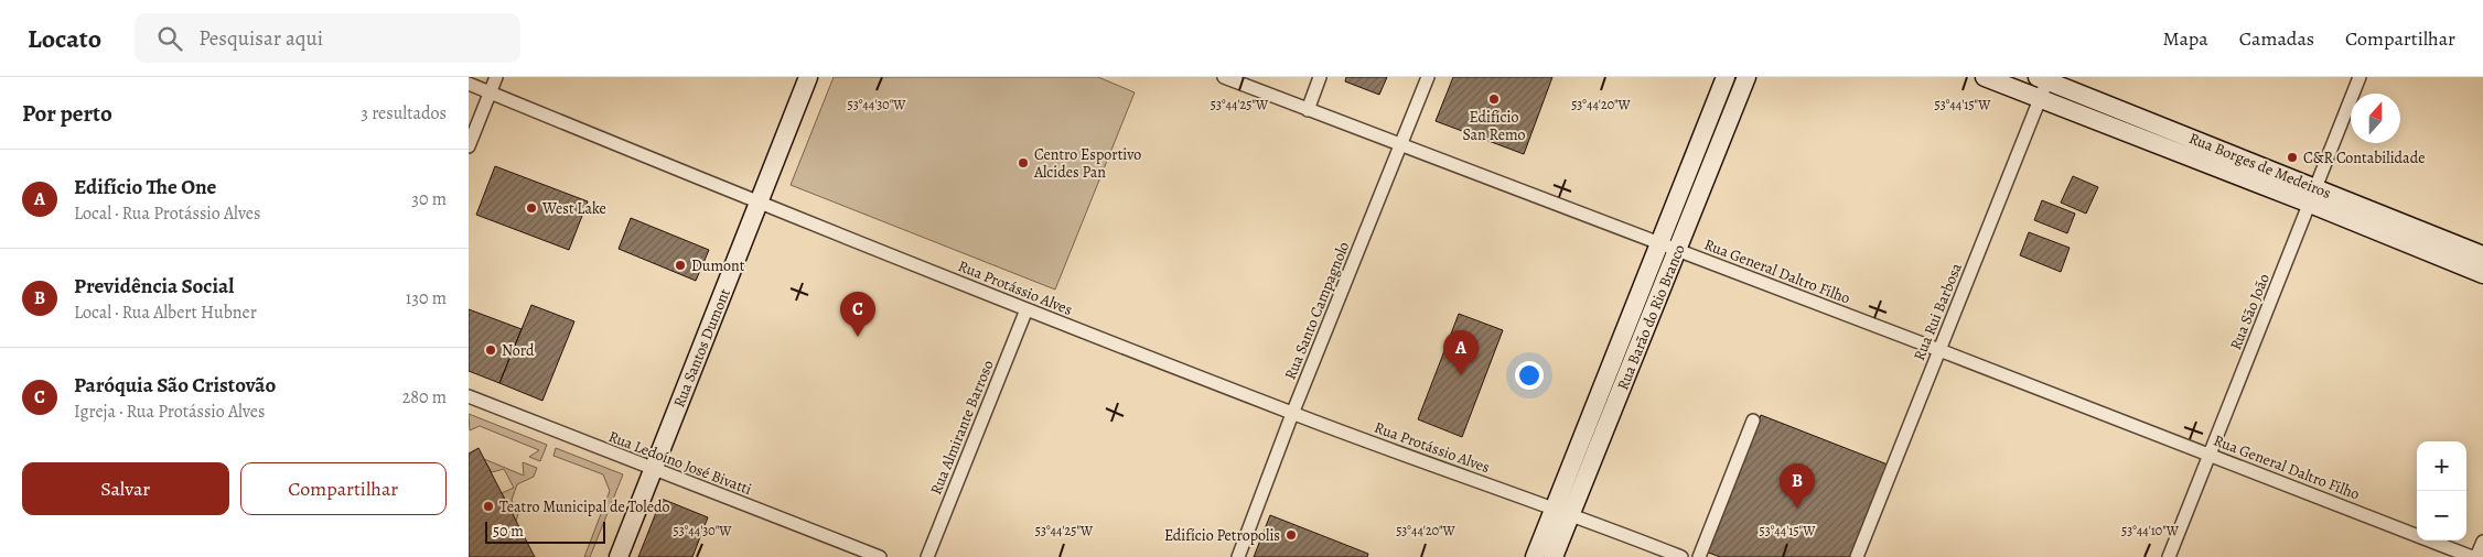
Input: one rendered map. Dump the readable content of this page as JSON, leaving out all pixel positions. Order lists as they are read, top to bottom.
{
  "streets": {
    "street": [
      "Rua Borges de Medeiros",
      "Rua General Daltro Filho",
      "Rua Protássio Alves",
      "Rua Santo Campagnolo",
      "Rua Rui Barbosa",
      "Rua São João",
      "Rua Barão do Rio Branco",
      "Rua Santos Dumont",
      "Rua Almirante Barroso",
      "Rua Ledoíno José Bivatti"
    ]
  },
  "crossings": [
    ["Rua Borges de Medeiros", "Rua Rui Barbosa"],
    ["Rua Borges de Medeiros", "Rua São João"],
    ["Rua General Daltro Filho", "Rua Santo Campagnolo"],
    ["Rua General Daltro Filho", "Rua Rui Barbosa"],
    ["Rua General Daltro Filho", "Rua São João"],
    ["Rua General Daltro Filho", "Rua Barão do Rio Branco"],
    ["Rua Protássio Alves", "Rua Santo Campagnolo"],
    ["Rua Protássio Alves", "Rua Barão do Rio Branco"],
    ["Rua Protássio Alves", "Rua Santos Dumont"],
    ["Rua Protássio Alves", "Rua Almirante Barroso"],
    ["Rua Santos Dumont", "Rua Ledoíno José Bivatti"]
  ],
  "places": [
    "Edifício San Remo",
    "C&R Contabilidade",
    "Centro Esportivo Alcides Pan",
    "West Lake",
    "Dumont",
    "Nord",
    "Teatro Municipal de Toledo",
    "Edifício Petropolis"
  ],
  "scale_bar": "50 m",
  "north": "top",
  "page": {
    "header": "Locato",
    "search": "Pesquisar aqui",
    "nav": ["Mapa", "Camadas", "Compartilhar"],
    "heading": ["Por perto", "3 resultados"],
    "list": [
      {
        "mark": "A",
        "name": "Edifício The One",
        "note": "Local · Rua Protássio Alves",
        "value": "30 m"
      },
      {
        "mark": "B",
        "name": "Previdência Social",
        "note": "Local · Rua Albert Hubner",
        "value": "130 m"
      },
      {
        "mark": "C",
        "name": "Paróquia São Cristovão",
        "note": "Igreja · Rua Protássio Alves",
        "value": "280 m"
      }
    ],
    "pins": ["C", "A", "B"],
    "map_buttons": ["+", "−"],
    "buttons": ["Salvar", "Compartilhar"],
    "scale": "50 m"
  },
  "coordinates": [
    "53°44'30\"W",
    "53°44'25\"W",
    "53°44'20\"W",
    "53°44'15\"W",
    "53°44'10\"W"
  ]
}
